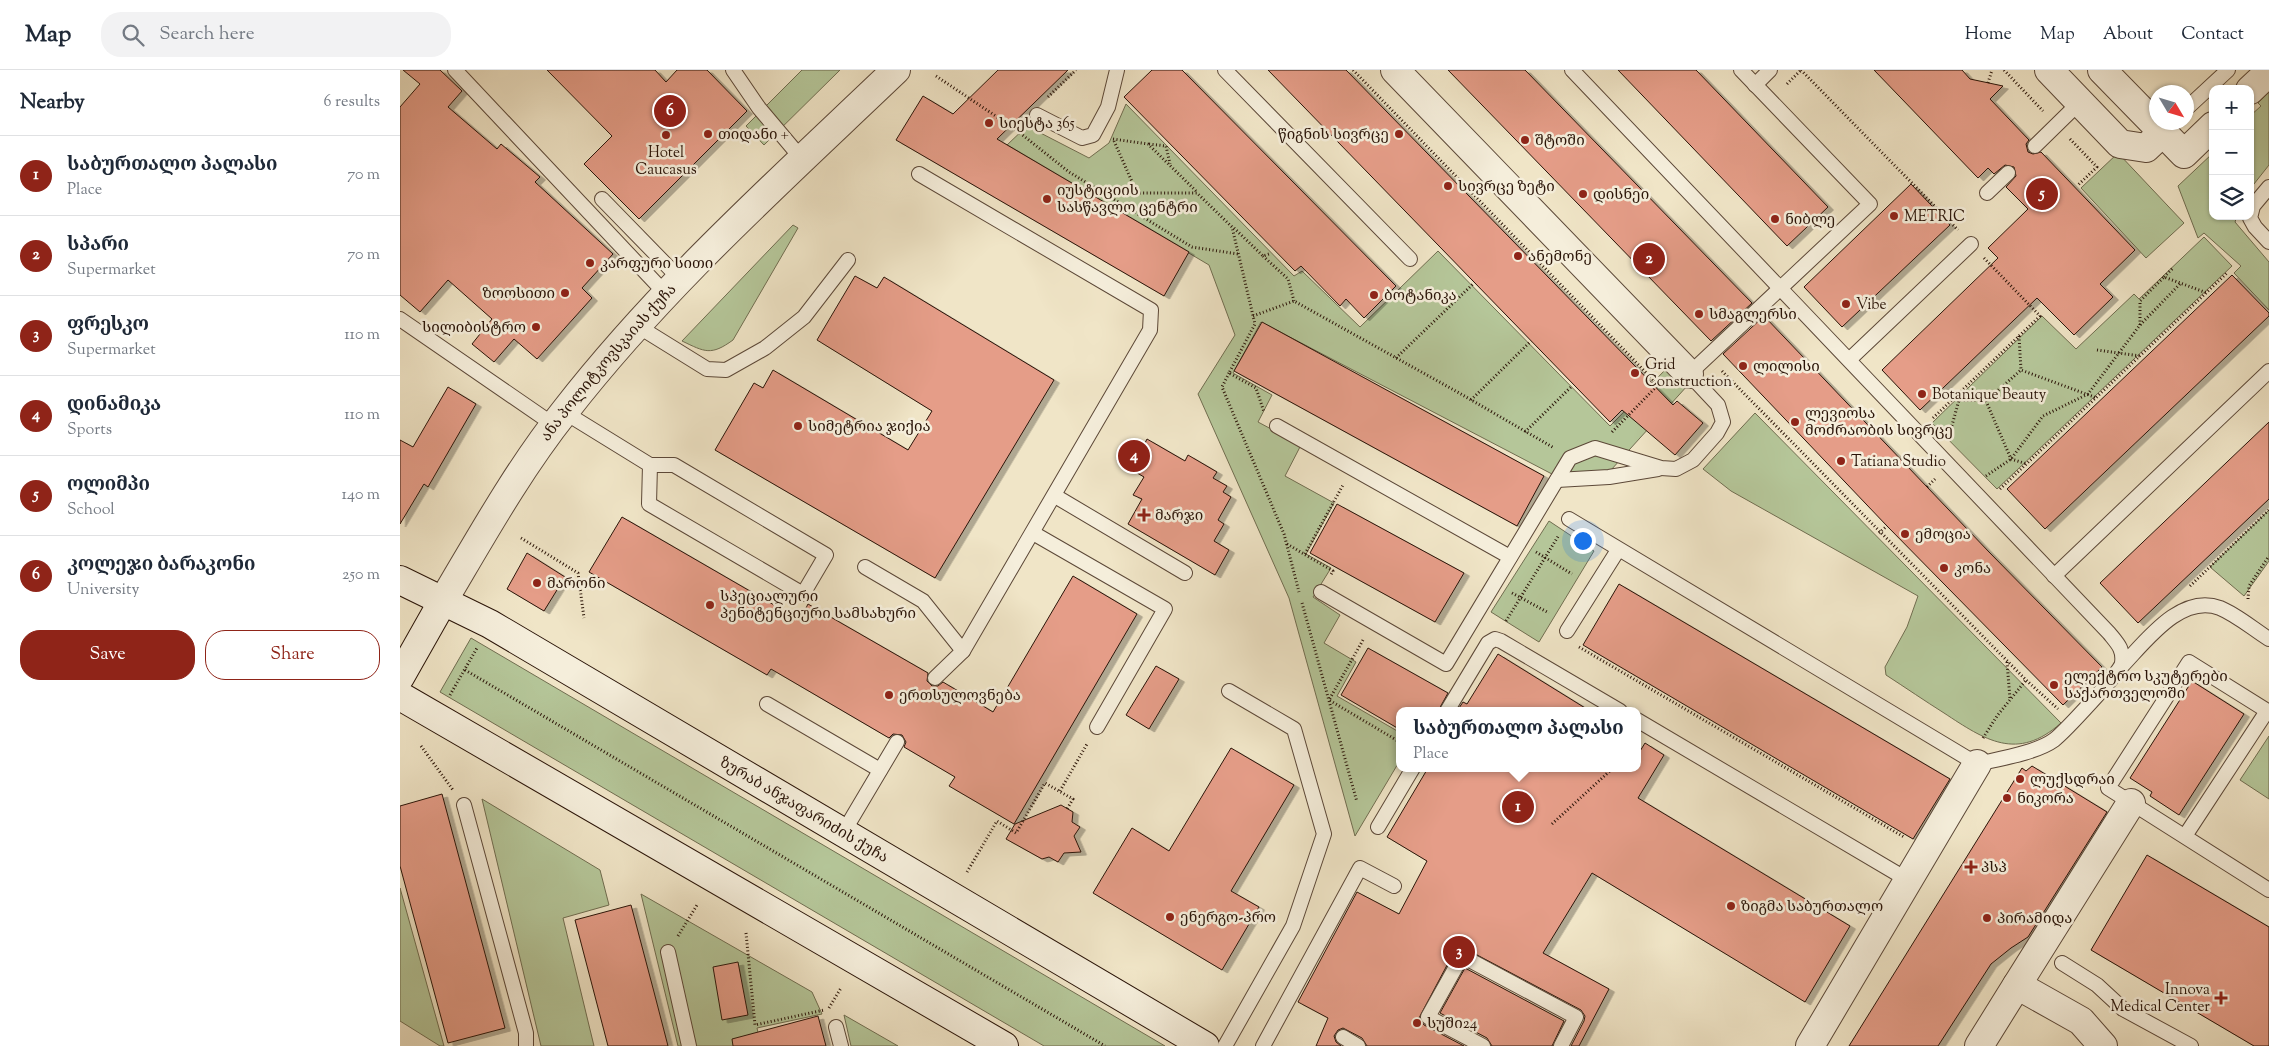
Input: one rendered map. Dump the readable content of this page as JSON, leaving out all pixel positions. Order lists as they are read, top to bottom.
{
  "streets": {
    "street": ["ანა პოლიტკოვსკაიას ქუჩა", "ზურაბ ანჯაფარიძის ქუჩა"]
  },
  "crossings": [
    ["ანა პოლიტკოვსკაიას ქუჩა", "ზურაბ ანჯაფარიძის ქუჩა"]
  ],
  "places": {
    "other": [
      "სიესტა 365",
      "თიდანი +",
      "წიგნის სივრცე",
      "Hotel Caucasus",
      "შტოში",
      "სივრცე ზეტი",
      "დისნეი",
      "იუსტიციის სასწავლო ცენტრი",
      "METRIC",
      "ნიბლე",
      "ანემონე",
      "კარფური სითი",
      "ზოოსითი",
      "ბოტანიკა",
      "Vibe",
      "სმაგლერსი",
      "სილიბისტრო",
      "ლილისი",
      "Grid Construction",
      "Botanique Beauty",
      "ლევიოსა მოძრაობის სივრცე",
      "სიმეტრია ჯიქია",
      "Tatiana Studio",
      "ემოცია",
      "კონა",
      "მარონი",
      "სპეციალური პენიტენციური სამსახური",
      "ელექტრო სკუტერები საქართველოში",
      "ერთსულოვნება",
      "ლუქსდრაი",
      "ნიკორა",
      "ზიგმა საბურთალო",
      "ენერგო-პრო",
      "პირამიდა",
      "სუში24"
    ],
    "health": ["მარჯი", "პსპ", "Innova Medical Center"]
  },
  "north": "bottom right",
  "page": {
    "header": "Map",
    "search": "Search here",
    "nav": [
      "Home",
      "Map",
      "About",
      "Contact"
    ],
    "heading": ["Nearby", "6 results"],
    "map_buttons": ["+", "−"],
    "pins": [
      "6",
      "5",
      "2",
      "4",
      "1",
      "3"
    ],
    "list": [
      {
        "mark": "1",
        "name": "საბურთალო პალასი",
        "note": "Place",
        "value": "70 m"
      },
      {
        "mark": "2",
        "name": "სპარი",
        "note": "Supermarket",
        "value": "70 m"
      },
      {
        "mark": "3",
        "name": "ფრესკო",
        "note": "Supermarket",
        "value": "110 m"
      },
      {
        "mark": "4",
        "name": "დინამიკა",
        "note": "Sports",
        "value": "110 m"
      },
      {
        "mark": "5",
        "name": "ოლიმპი",
        "note": "School",
        "value": "140 m"
      },
      {
        "mark": "6",
        "name": "კოლეჯი ბარაკონი",
        "note": "University",
        "value": "250 m"
      }
    ],
    "buttons": ["Save", "Share"],
    "popup": ["საბურთალო პალასი", "Place"]
  }
}
